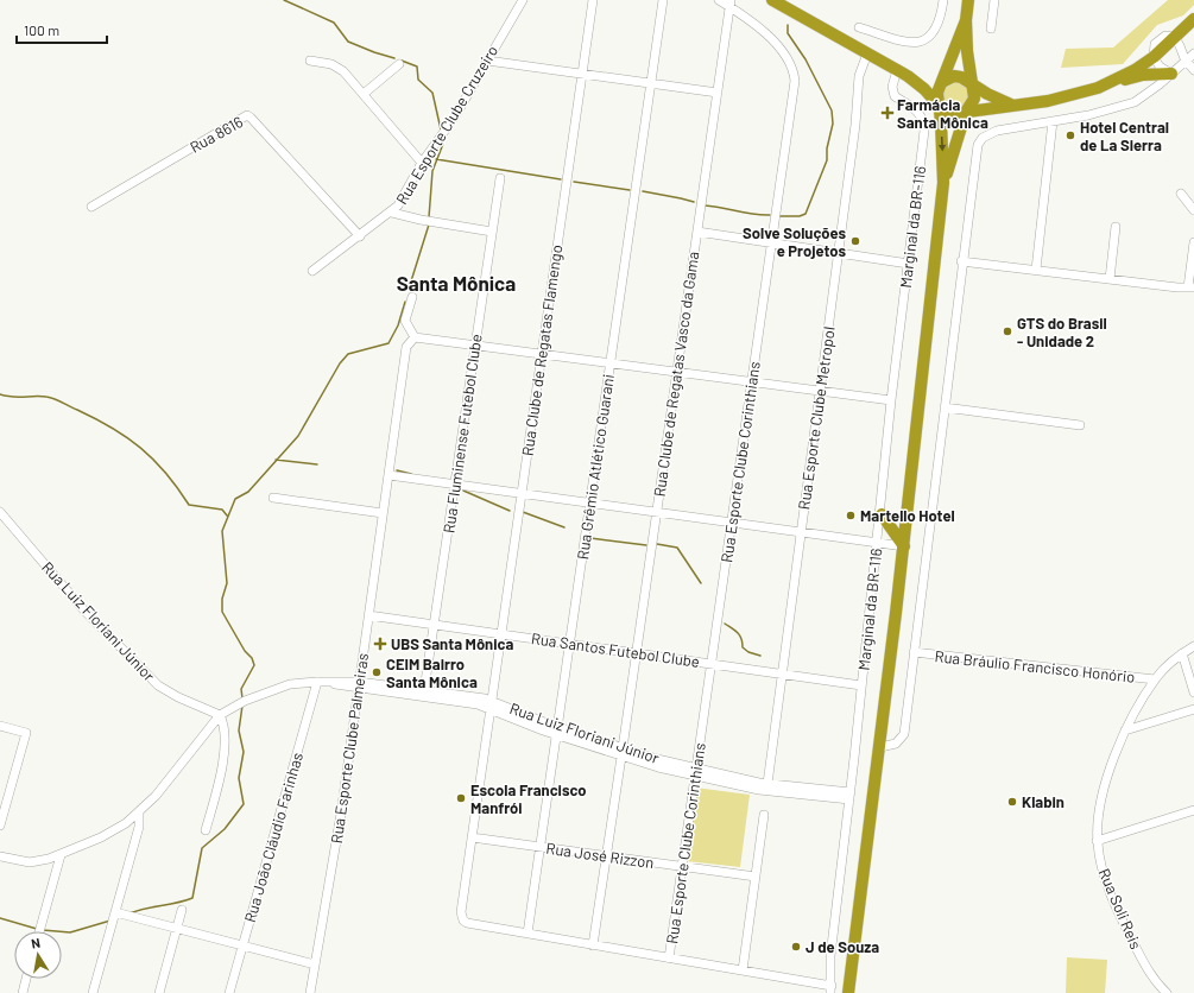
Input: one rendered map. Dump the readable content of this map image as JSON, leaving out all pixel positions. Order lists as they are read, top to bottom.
{
  "streets": {
    "street": [
      "Rua Esporte Clube Cruzeiro",
      "Rua 8616",
      "Marginal da BR-116",
      "Rua Clube de Regatas Flamengo",
      "Rua Clube de Regatas Vasco da Gama",
      "Rua Esporte Clube Metropol",
      "Rua Fluminense Futebol Clube",
      "Rua Esporte Clube Corinthians",
      "Rua Grêmio Atlético Guarani",
      "Rua Luiz Floriani Júnior",
      "Rua Santos Futebol Clube",
      "Rua Bráulio Francisco Honório",
      "Rua Esporte Clube Palmeiras",
      "Rua João Cláudio Farinhas",
      "Rua José Rizzon",
      "Rua Soli Reis"
    ]
  },
  "crossings": [
    ["Rua Esporte Clube Cruzeiro", "Rua 8616"],
    ["Marginal da BR-116", "Rua Luiz Floriani Júnior"],
    ["Marginal da BR-116", "Rua Santos Futebol Clube"],
    ["Rua Clube de Regatas Flamengo", "Rua Grêmio Atlético Guarani"],
    ["Rua Clube de Regatas Flamengo", "Rua Luiz Floriani Júnior"],
    ["Rua Clube de Regatas Flamengo", "Rua Santos Futebol Clube"],
    ["Rua Clube de Regatas Flamengo", "Rua José Rizzon"],
    ["Rua Clube de Regatas Vasco da Gama", "Rua Esporte Clube Corinthians"],
    ["Rua Clube de Regatas Vasco da Gama", "Rua Luiz Floriani Júnior"],
    ["Rua Clube de Regatas Vasco da Gama", "Rua Santos Futebol Clube"],
    ["Rua Clube de Regatas Vasco da Gama", "Rua José Rizzon"],
    ["Rua Esporte Clube Metropol", "Rua Luiz Floriani Júnior"],
    ["Rua Esporte Clube Metropol", "Rua Santos Futebol Clube"],
    ["Rua Fluminense Futebol Clube", "Rua Luiz Floriani Júnior"],
    ["Rua Fluminense Futebol Clube", "Rua Santos Futebol Clube"],
    ["Rua Esporte Clube Corinthians", "Rua Luiz Floriani Júnior"],
    ["Rua Esporte Clube Corinthians", "Rua Santos Futebol Clube"],
    ["Rua Esporte Clube Corinthians", "Rua José Rizzon"],
    ["Rua Grêmio Atlético Guarani", "Rua Luiz Floriani Júnior"],
    ["Rua Grêmio Atlético Guarani", "Rua Santos Futebol Clube"],
    ["Rua Grêmio Atlético Guarani", "Rua José Rizzon"],
    ["Rua Luiz Floriani Júnior", "Rua Esporte Clube Palmeiras"],
    ["Rua Luiz Floriani Júnior", "Rua João Cláudio Farinhas"],
    ["Rua Santos Futebol Clube", "Rua Esporte Clube Palmeiras"],
    ["Rua Bráulio Francisco Honório", "Rua Soli Reis"]
  ],
  "districts": ["Santa Mônica"],
  "places": {
    "health": ["Farmácia Santa Mônica", "UBS Santa Mônica"],
    "other": [
      "Hotel Central de La Sierra",
      "Solve Soluções e Projetos",
      "GTS do Brasil - Unidade 2",
      "Martello Hotel",
      "CEIM Bairro Santa Mônica",
      "Escola Francisco Manfrói",
      "Klabin",
      "J de Souza"
    ]
  },
  "scale_bar": "100 m",
  "north": "top"
}
